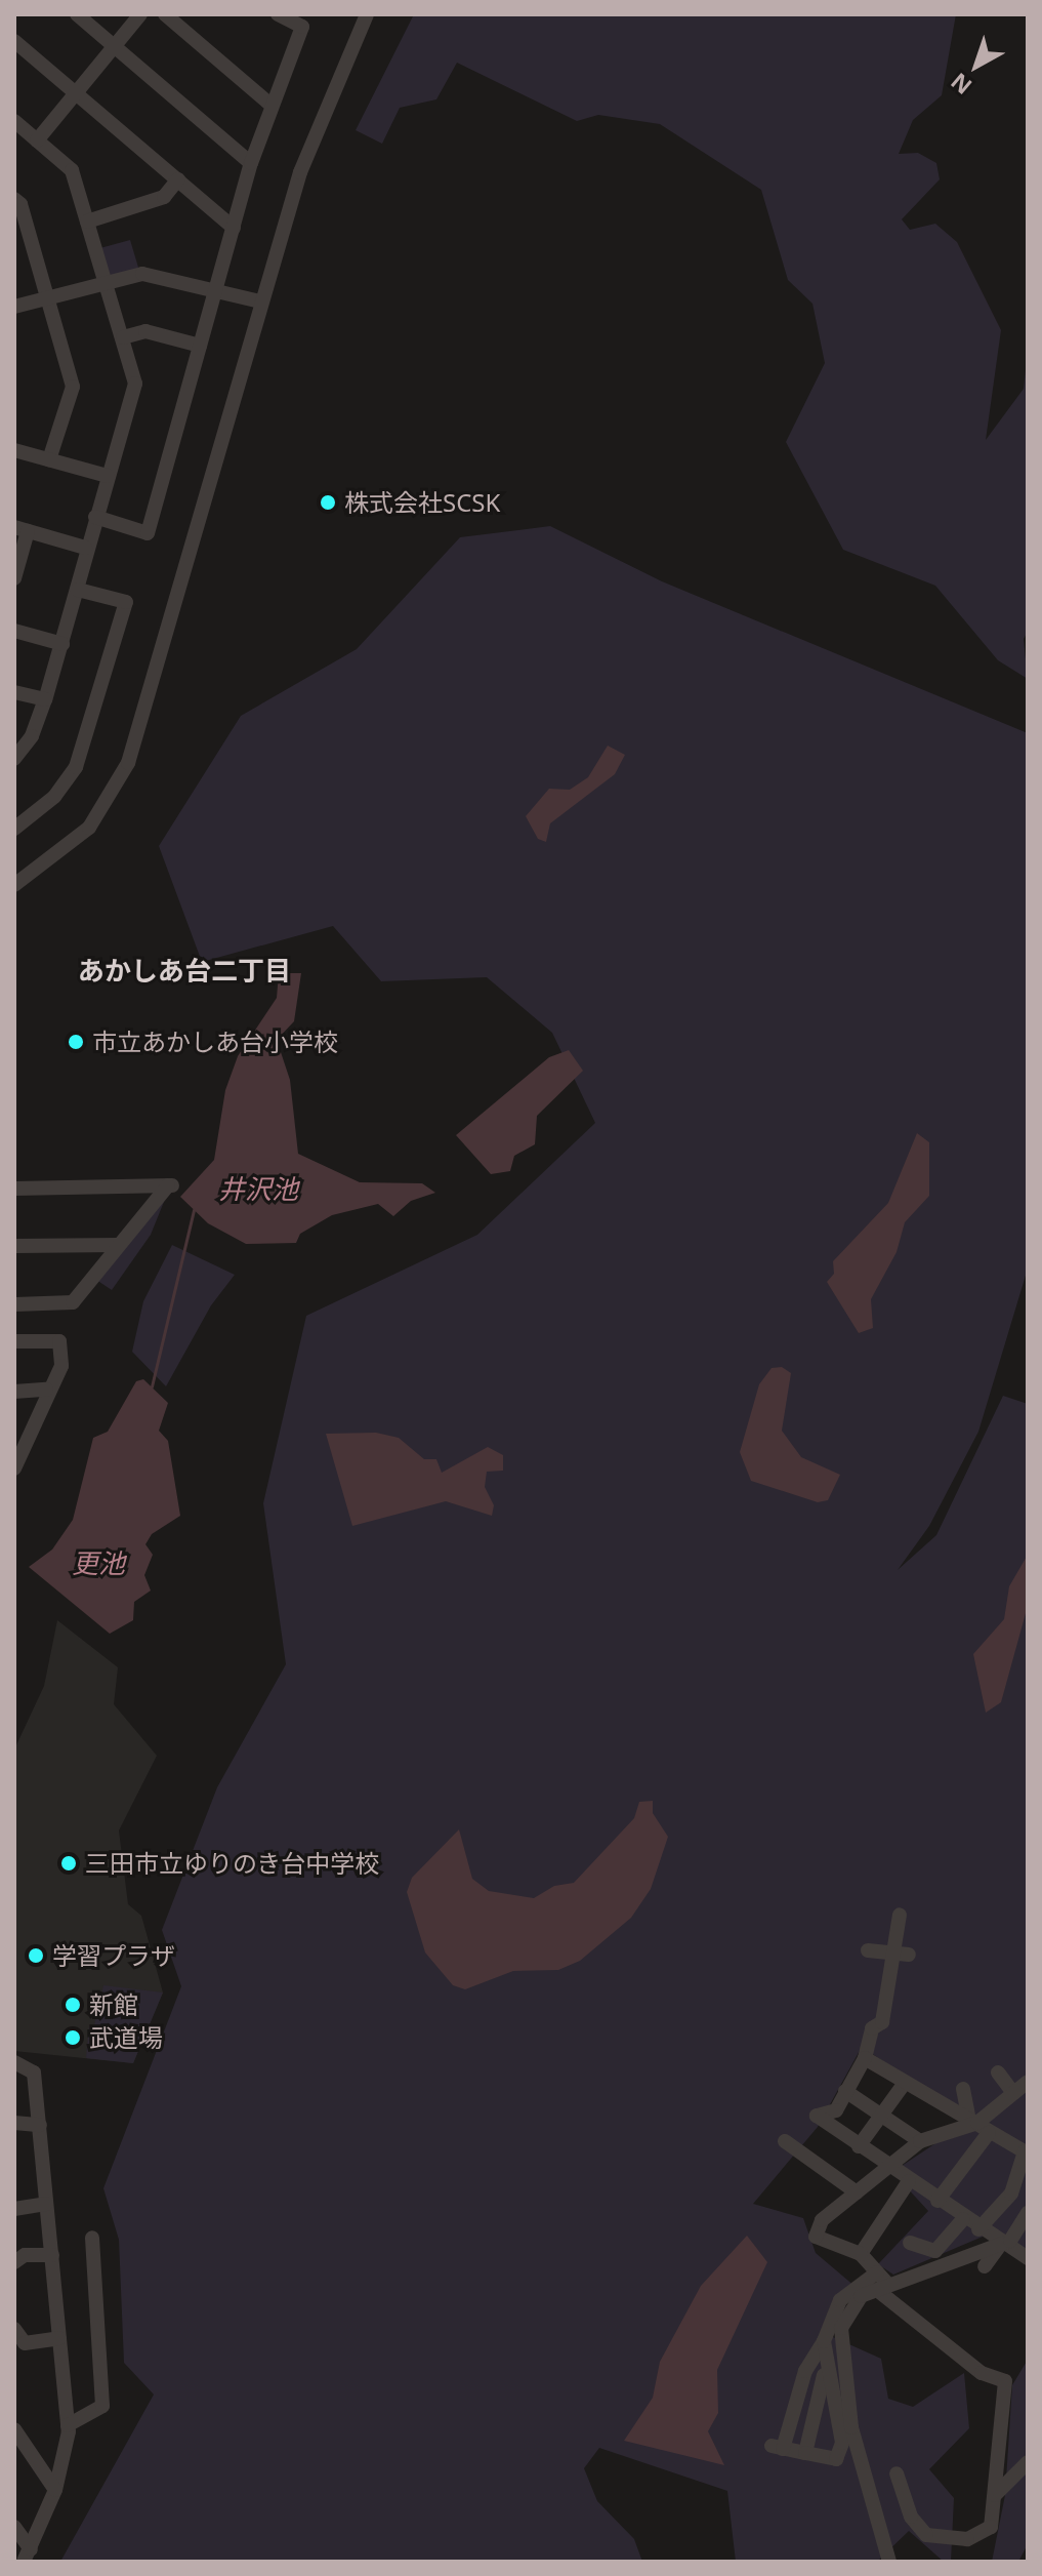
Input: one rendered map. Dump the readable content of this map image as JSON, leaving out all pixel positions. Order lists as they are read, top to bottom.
{
  "districts": ["あかしあ台二丁目"],
  "water": ["井沢池", "更池"],
  "places": [
    "株式会社SCSK",
    "市立あかしあ台小学校",
    "三田市立ゆりのき台中学校",
    "学習プラザ",
    "新館",
    "武道場"
  ],
  "north": "bottom left"
}
